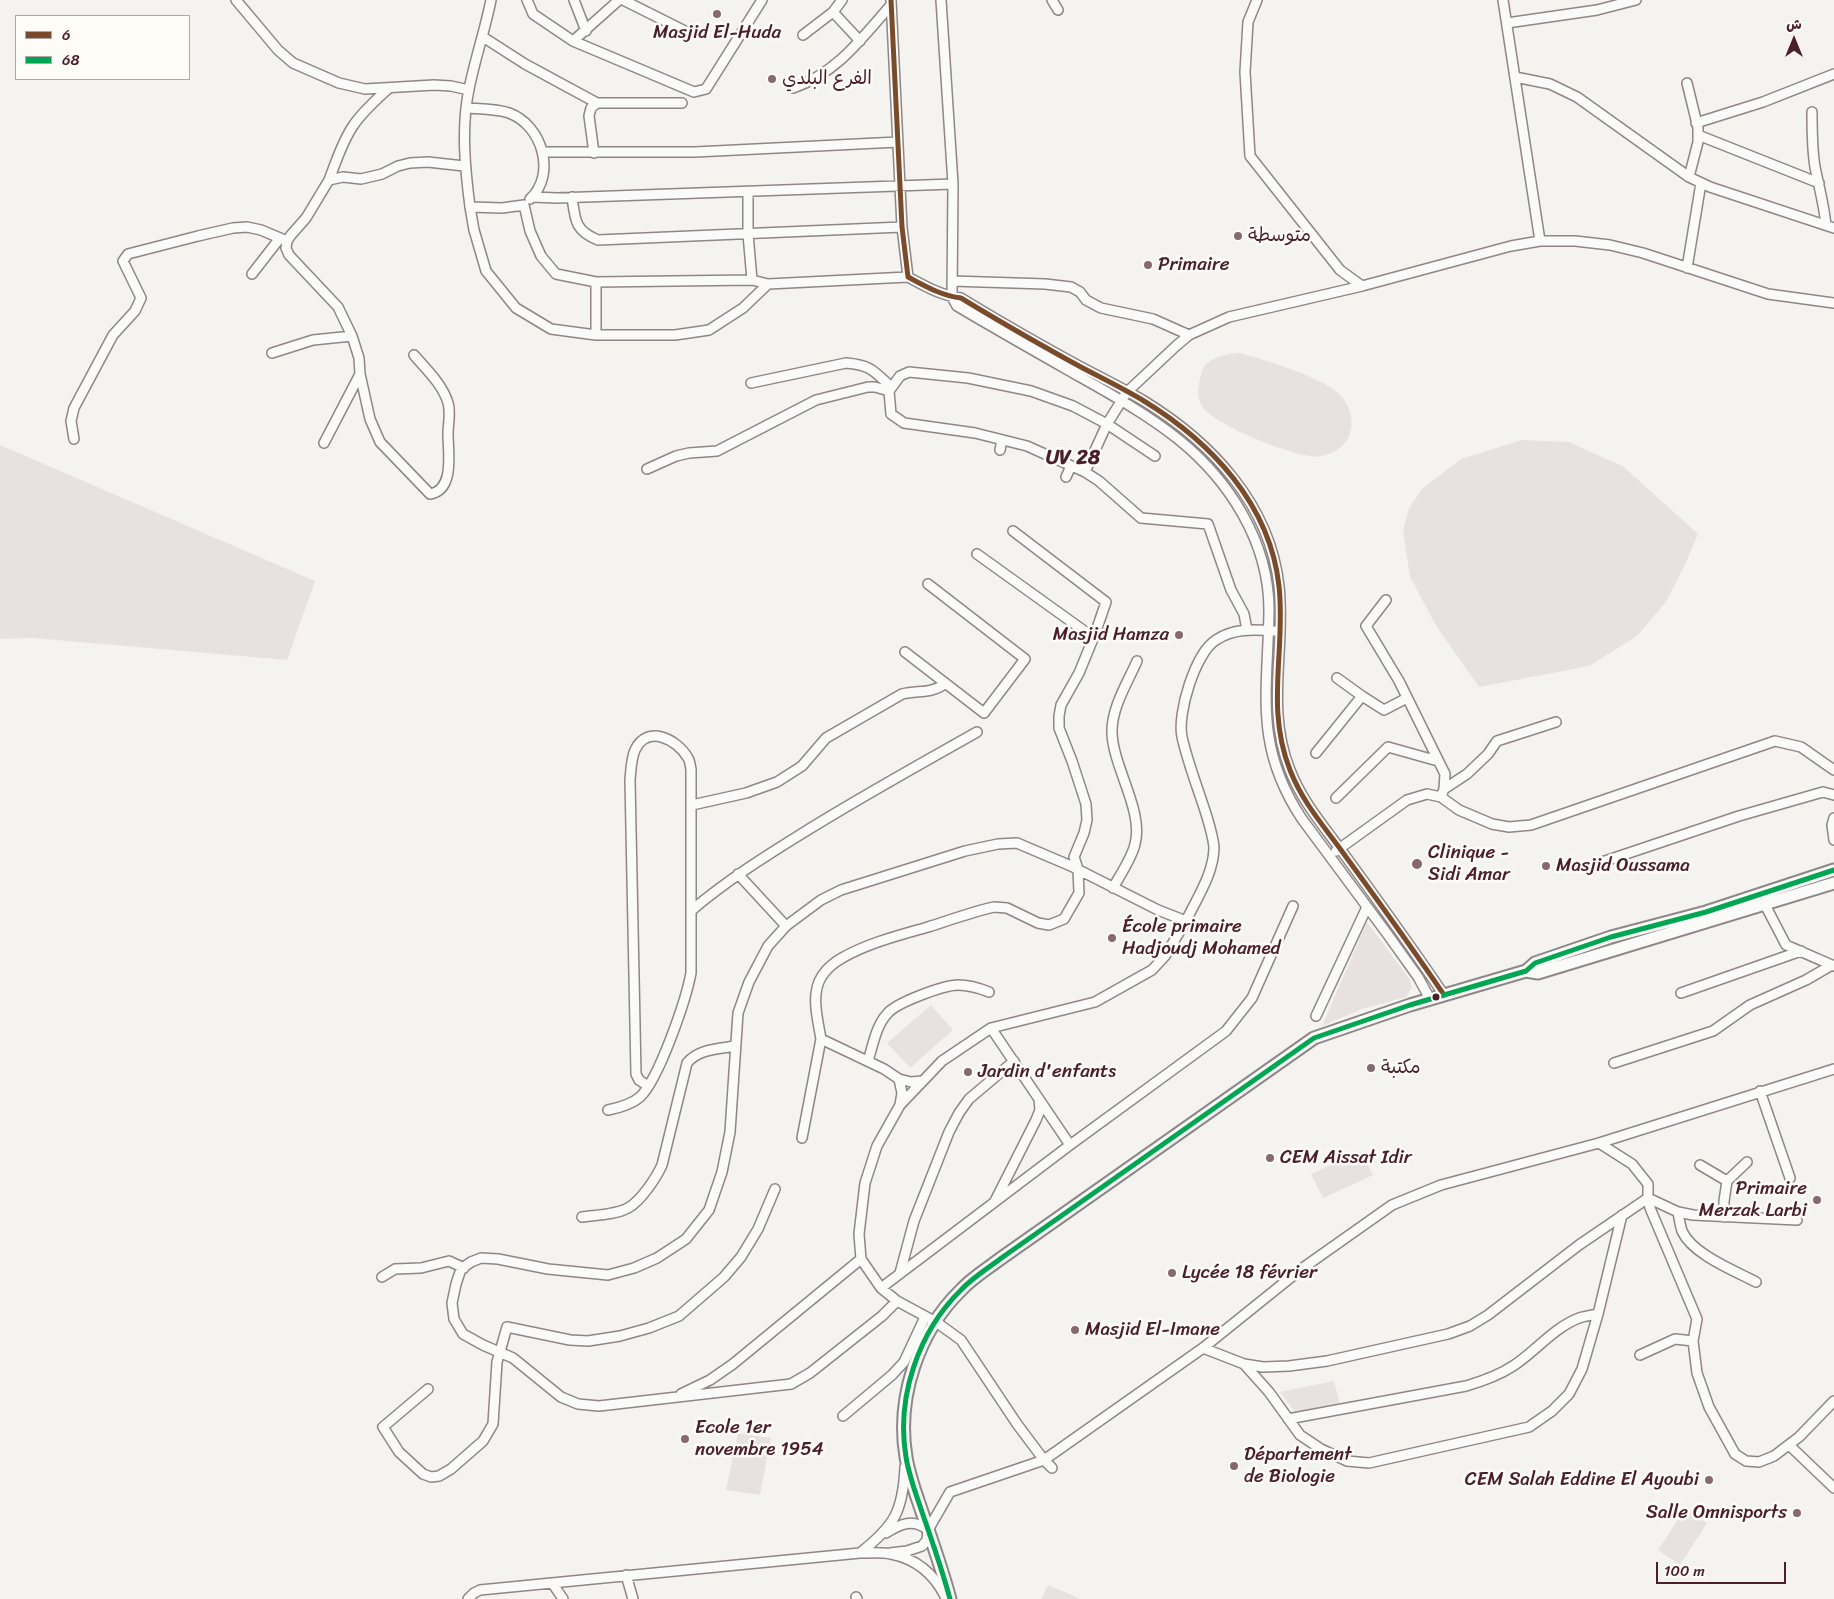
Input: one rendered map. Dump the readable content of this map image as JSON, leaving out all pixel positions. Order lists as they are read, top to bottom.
{
  "districts": ["UV 28"],
  "places": [
    "Masjid El-Huda",
    "الفرع البلدي",
    "متوسطة",
    "Primaire",
    "Masjid Hamza",
    "Clinique - Sidi Amar",
    "Masjid Oussama",
    "École primaire Hadjoudj Mohamed",
    "مكتبة",
    "Jardin d'enfants",
    "CEM Aissat Idir",
    "Primaire Merzak Larbi",
    "Lycée 18 février",
    "Masjid El-Imane",
    "Ecole 1er novembre 1954",
    "Département de Biologie",
    "CEM Salah Eddine El Ayoubi",
    "Salle Omnisports"
  ],
  "lines": ["transit line 6", "transit line 68"],
  "legend": ["6", "68"],
  "scale_bar": "100 m",
  "north": "top"
}
